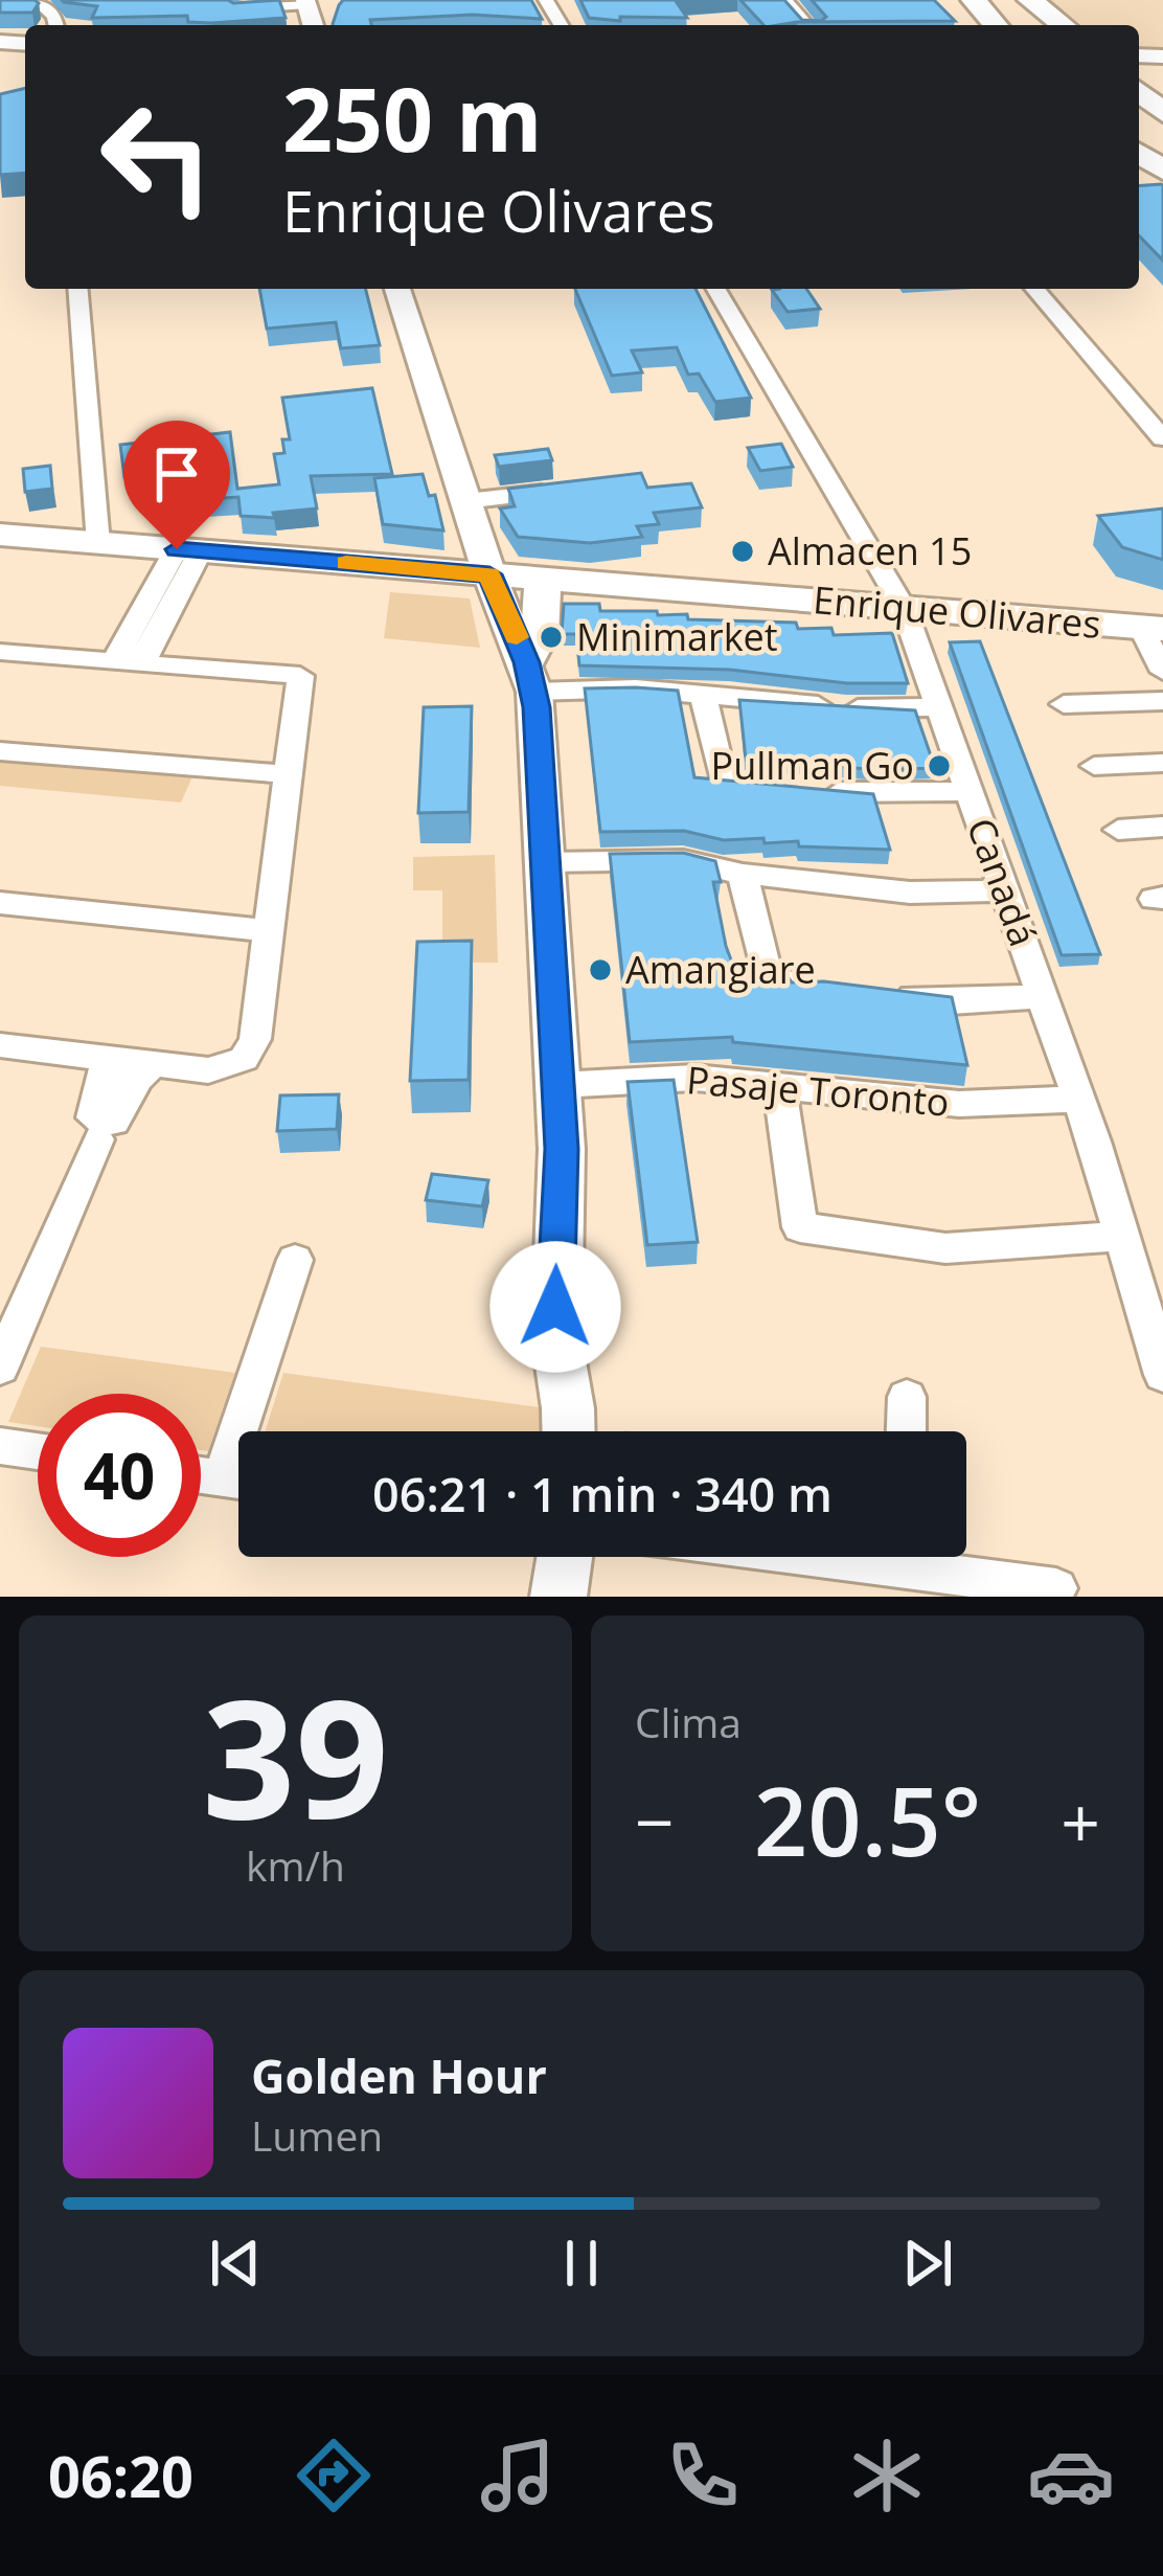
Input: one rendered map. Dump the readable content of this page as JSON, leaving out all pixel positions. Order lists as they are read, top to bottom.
{
  "streets": {
    "main road": ["Enrique Olivares"],
    "street": ["Canadá", "Pasaje Toronto"]
  },
  "crossings": [
    ["Enrique Olivares", "Canadá"],
    ["Canadá", "Pasaje Toronto"]
  ],
  "places": [
    "Almacen 15",
    "Minimarket",
    "Pullman Go",
    "Amangiare"
  ],
  "page": {
    "turn": ["250 m", "Enrique Olivares"],
    "limit": "40",
    "trip": "06:21 · 1 min · 340 m",
    "tile": [
      ["39", "km/h"],
      "Clima"
    ],
    "heat": ["−", "20.5°", "+"],
    "song": ["Golden Hour", "Lumen"],
    "tabs": "06:20"
  }
}
